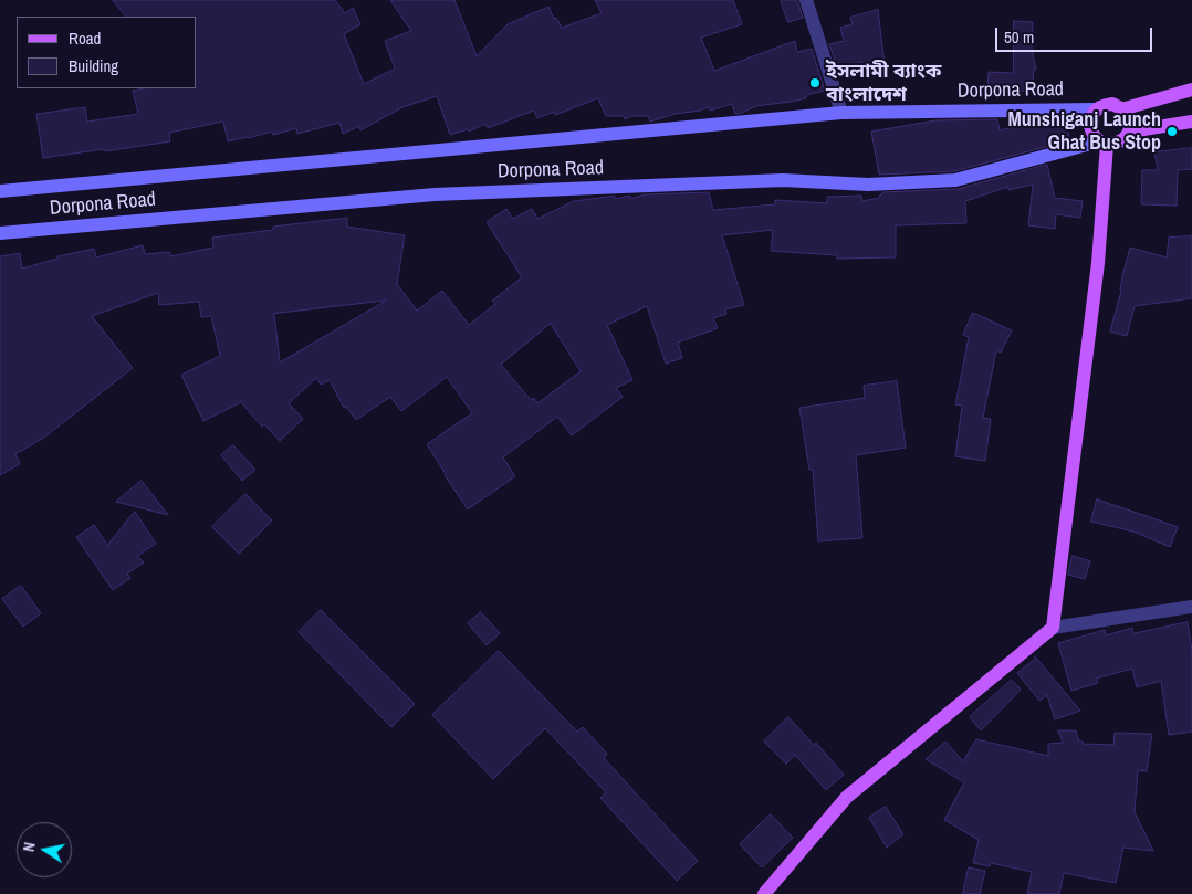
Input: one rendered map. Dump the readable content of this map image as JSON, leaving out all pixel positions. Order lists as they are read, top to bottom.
{
  "streets": {
    "street": ["Dorpona Road"]
  },
  "places": ["ইসলামী ব্যাংক বাংলাদেশ", "Munshiganj Launch Ghat Bus Stop"],
  "legend": ["Road", "Building"],
  "scale_bar": "50 m",
  "north": "left"
}
